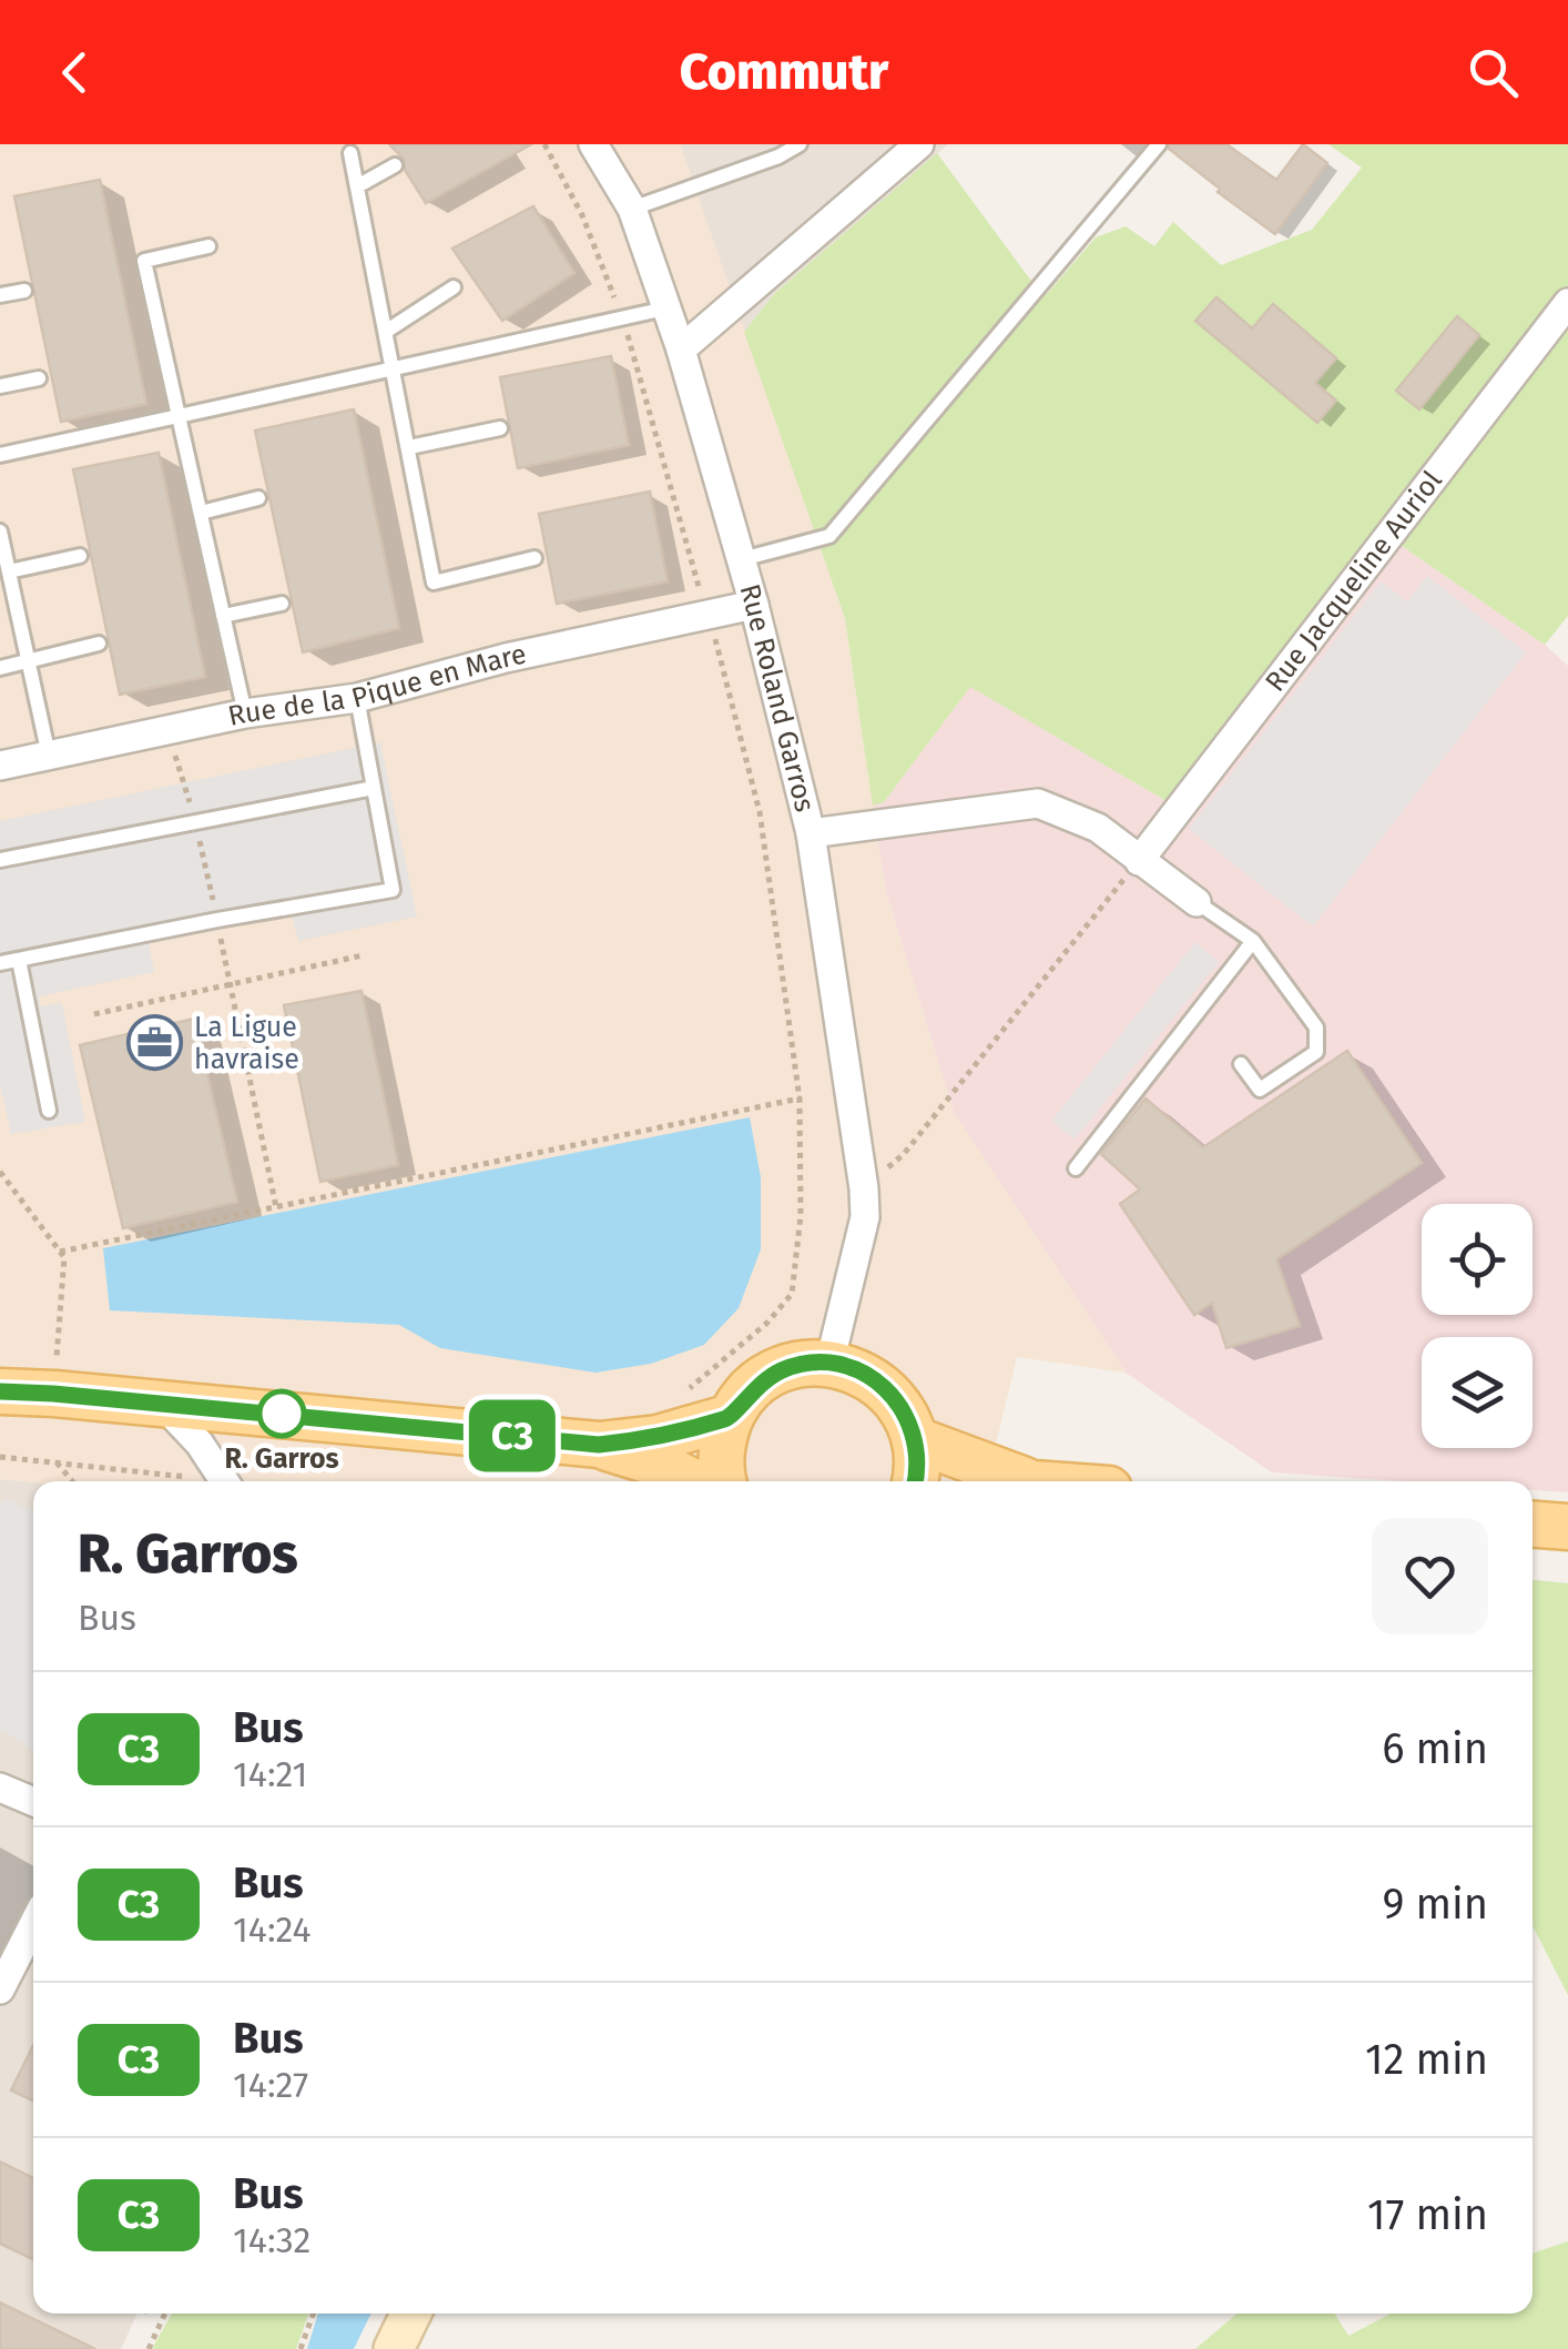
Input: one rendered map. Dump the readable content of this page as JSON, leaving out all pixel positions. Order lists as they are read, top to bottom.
{
  "streets": {
    "street": ["Rue Jacqueline Auriol", "Rue de la Pique en Mare", "Rue Roland Garros"]
  },
  "crossings": [
    ["Rue de la Pique en Mare", "Rue Roland Garros"]
  ],
  "places": {
    "office": ["La Ligue havraise"],
    "other": ["R. Garros"]
  },
  "lines": ["bus line C3"],
  "page": {
    "header": "Commutr",
    "on_map": "C3",
    "heading": ["R. Garros", "Bus"],
    "list": [
      {
        "mark": "C3",
        "name": "Bus",
        "note": "14:21",
        "value": "6 min"
      },
      {
        "mark": "C3",
        "name": "Bus",
        "note": "14:24",
        "value": "9 min"
      },
      {
        "mark": "C3",
        "name": "Bus",
        "note": "14:27",
        "value": "12 min"
      },
      {
        "mark": "C3",
        "name": "Bus",
        "note": "14:32",
        "value": "17 min"
      }
    ]
  }
}
